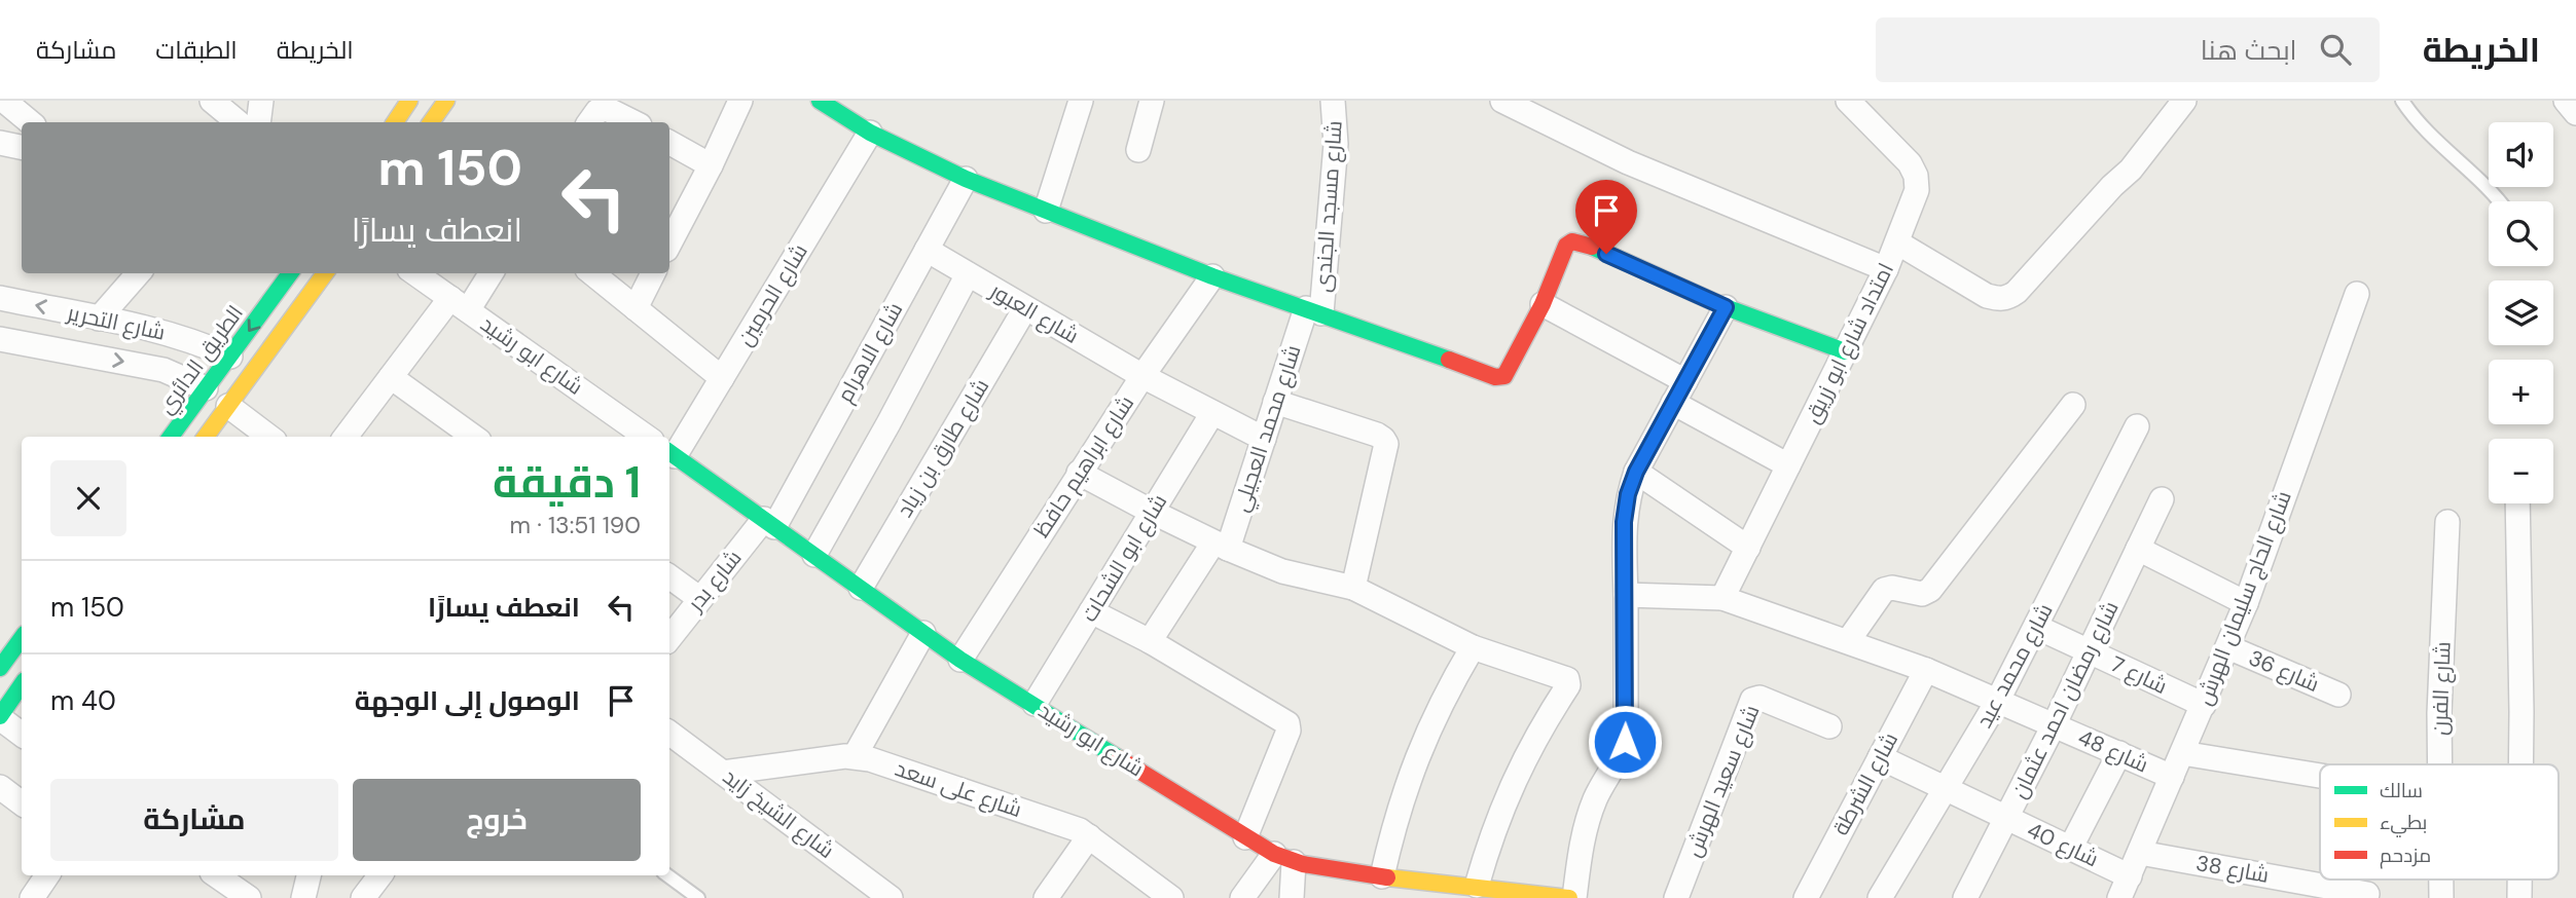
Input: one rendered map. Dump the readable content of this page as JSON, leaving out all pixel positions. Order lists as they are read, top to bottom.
{
  "streets": {
    "street": [
      "شارع مسجد الجندى",
      "شارع الحرمين",
      "شارع العبور",
      "شارع التحرير",
      "امتداد شارع ابو زريق",
      "شارع الاهرام",
      "شارع ابو رشيد",
      "الطريق الدائري",
      "شارع محمد العجيلي",
      "شارع طارق بن زياد",
      "شارع ابراهيم حافظ",
      "شارع ابو الشحات",
      "شارع بدر",
      "شارع الحاج سليمان الهرش",
      "شارع محمد عيد",
      "شارع 36",
      "شارع 7",
      "شارع الفرن",
      "شارع رمضان احمد عثمان",
      "شارع 48",
      "شارع سعيد الهرش",
      "شارع الشرطة",
      "شارع على سعد",
      "شارع الشيخ زايد",
      "شارع 40",
      "شارع 38"
    ]
  },
  "crossings": [
    ["شارع مسجد الجندى", "شارع محمد العجيلي"],
    ["شارع الحرمين", "شارع ابو رشيد"],
    ["شارع العبور", "شارع الاهرام"],
    ["شارع العبور", "شارع محمد العجيلي"],
    ["شارع العبور", "شارع طارق بن زياد"],
    ["شارع العبور", "شارع ابراهيم حافظ"],
    ["شارع العبور", "شارع ابو الشحات"],
    ["شارع التحرير", "الطريق الدائري"],
    ["امتداد شارع ابو زريق", "شارع 48"],
    ["شارع الاهرام", "شارع ابو رشيد"],
    ["شارع الاهرام", "شارع بدر"],
    ["شارع ابو رشيد", "شارع طارق بن زياد"],
    ["شارع ابو رشيد", "شارع ابراهيم حافظ"],
    ["شارع ابو رشيد", "شارع ابو الشحات"],
    ["شارع ابو رشيد", "شارع بدر"],
    ["شارع الحاج سليمان الهرش", "شارع 36"],
    ["شارع الحاج سليمان الهرش", "شارع 7"],
    ["شارع الحاج سليمان الهرش", "شارع 48"],
    ["شارع الحاج سليمان الهرش", "شارع 40"],
    ["شارع الحاج سليمان الهرش", "شارع 38"],
    ["شارع محمد عيد", "شارع 7"],
    ["شارع محمد عيد", "شارع 48"],
    ["شارع محمد عيد", "شارع 40"],
    ["شارع 7", "شارع رمضان احمد عثمان"],
    ["شارع رمضان احمد عثمان", "شارع 48"],
    ["شارع رمضان احمد عثمان", "شارع 40"],
    ["شارع 48", "شارع الشرطة"],
    ["شارع الشرطة", "شارع 40"],
    ["شارع على سعد", "شارع الشيخ زايد"]
  ],
  "legend": ["سالك", "بطيء", "مزدحم"],
  "page": {
    "header": "الخريطة",
    "search": "ابحث هنا",
    "nav": ["الخريطة", "الطبقات", "مشاركة"],
    "map_buttons": ["+", "−"],
    "turn": ["150 m", "انعطف يسارًا"],
    "heading": ["1 دقيقة", "190 m · 13:51"],
    "list": [
      {
        "name": "انعطف يسارًا",
        "value": "150 m"
      },
      {
        "name": "الوصول إلى الوجهة",
        "value": "40 m"
      }
    ],
    "buttons": ["خروج", "مشاركة"]
  }
}
